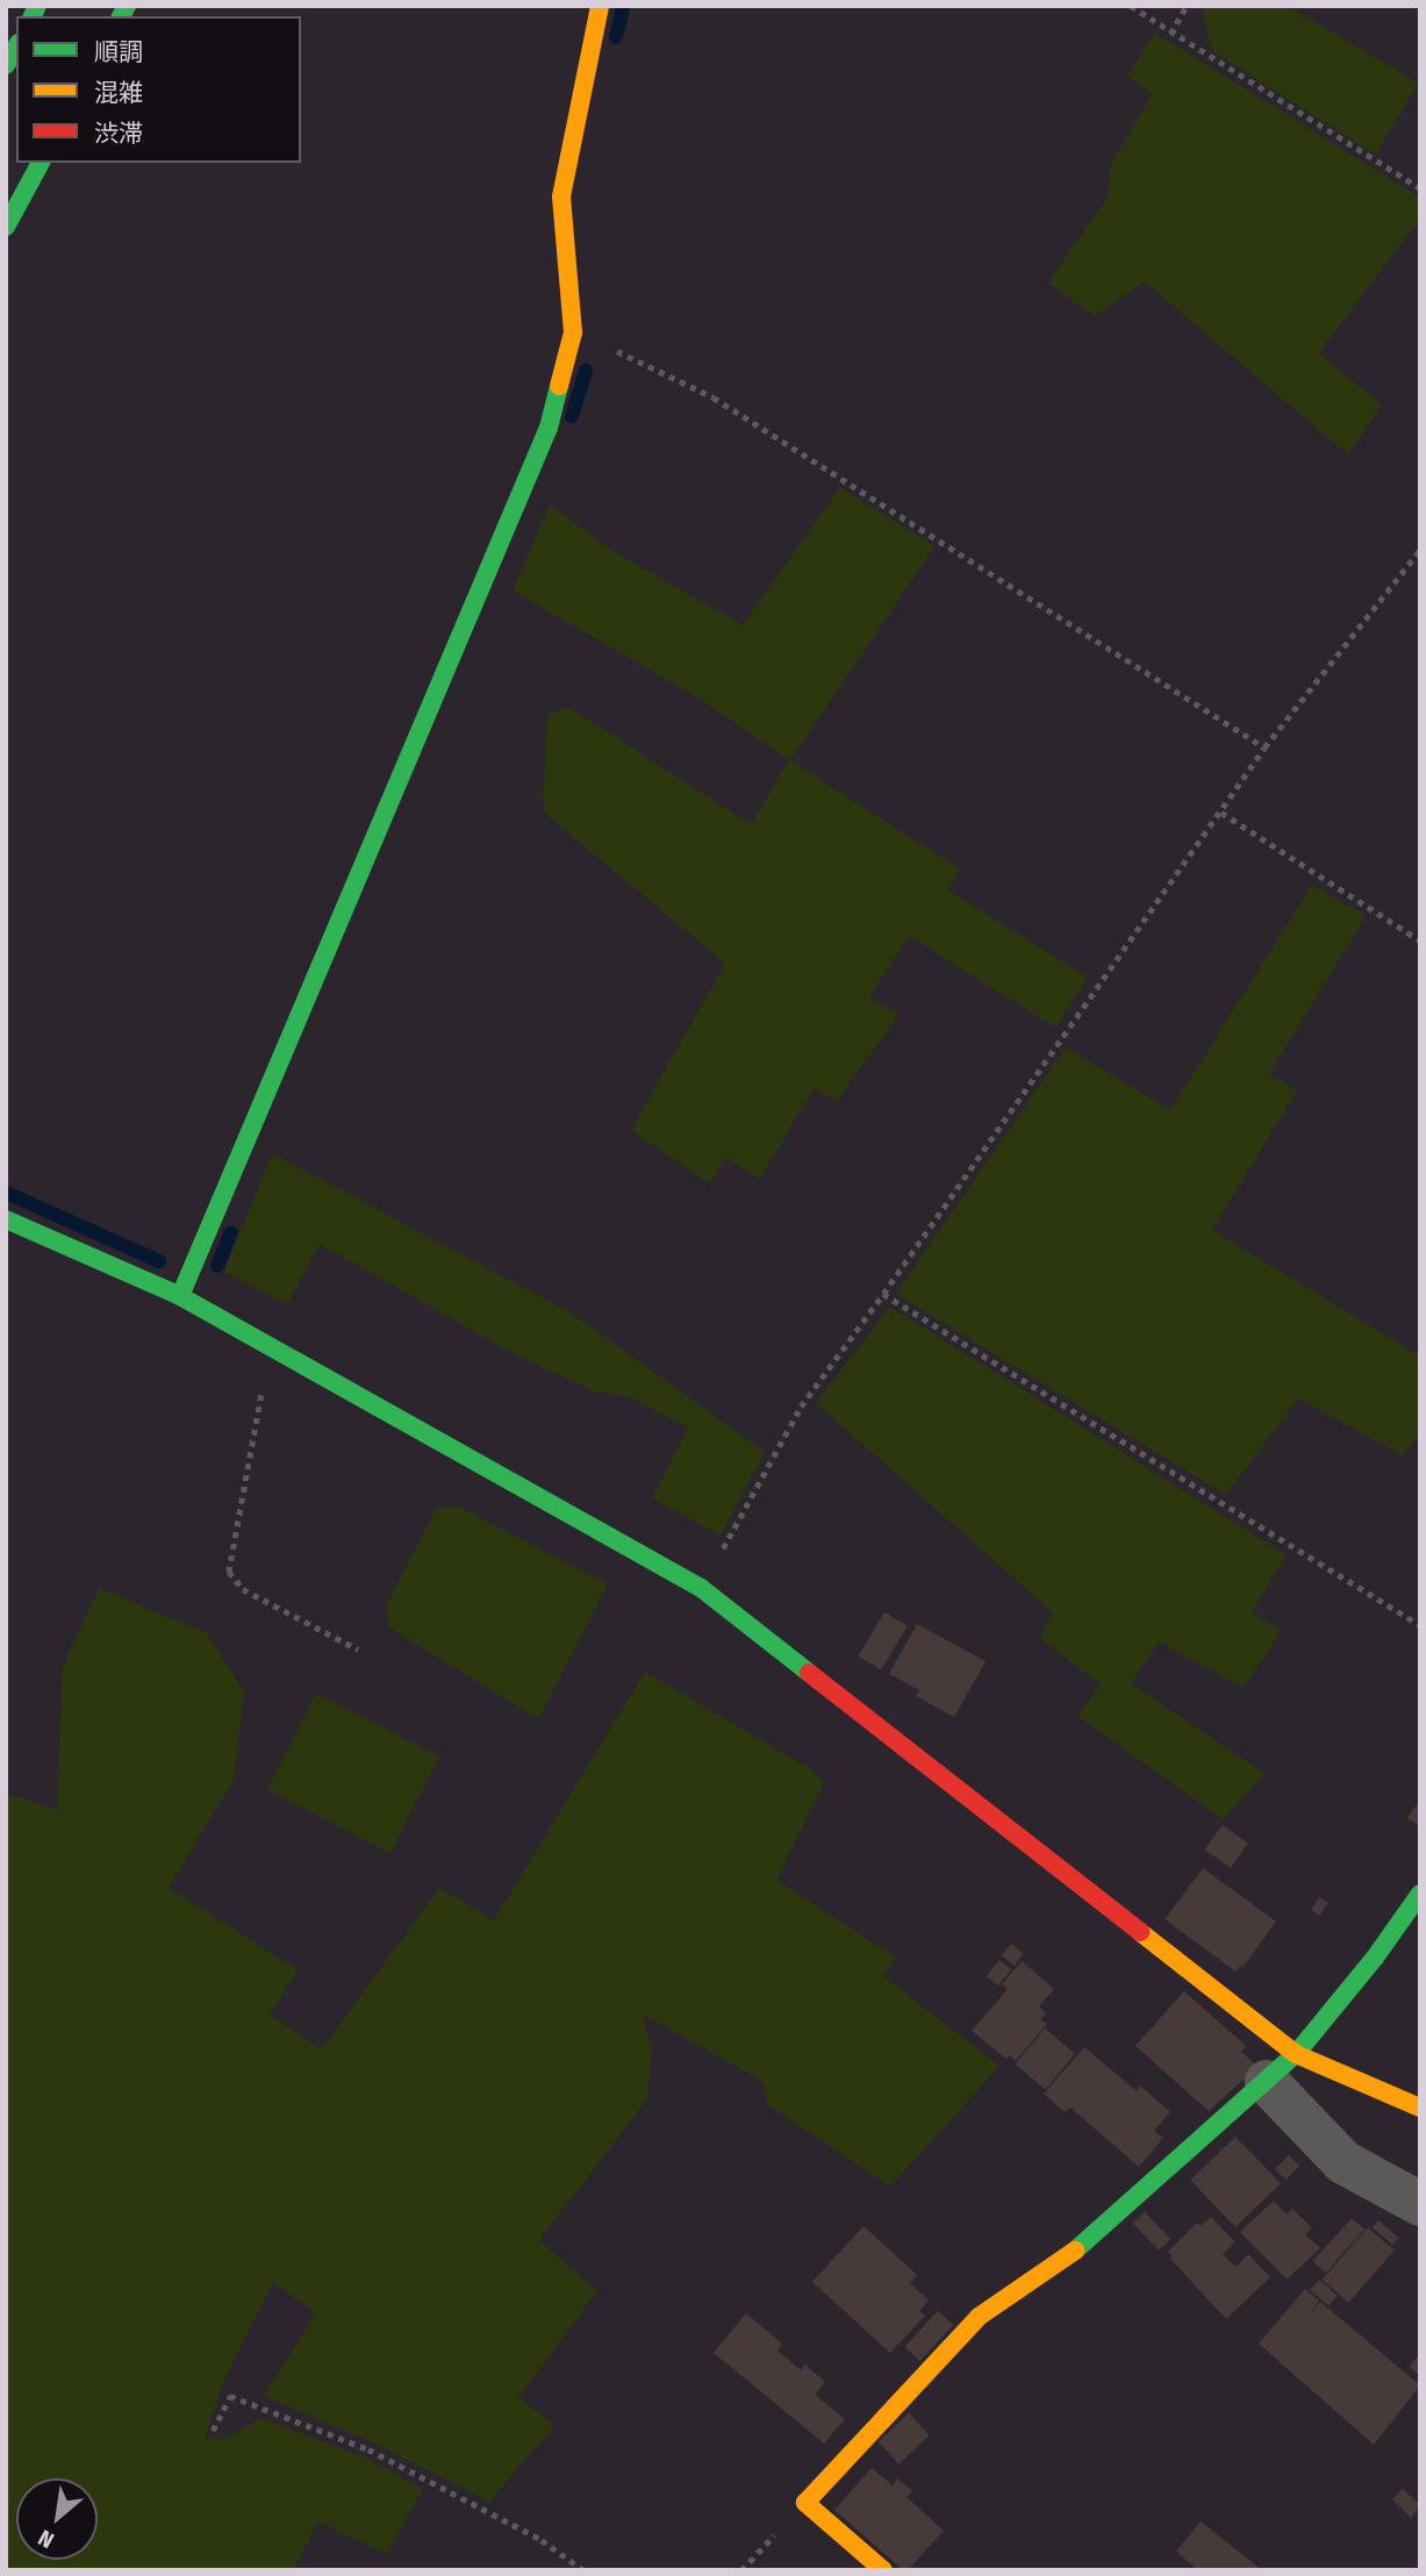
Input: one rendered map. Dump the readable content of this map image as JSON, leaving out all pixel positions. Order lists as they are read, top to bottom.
{
  "legend": ["順調", "混雑", "渋滞"],
  "north": "bottom left"
}
